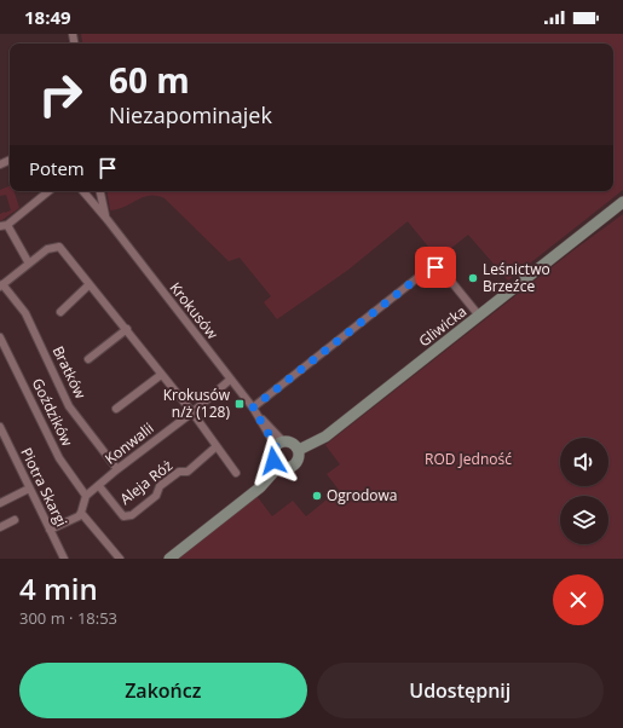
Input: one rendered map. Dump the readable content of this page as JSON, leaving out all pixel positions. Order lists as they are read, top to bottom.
{
  "streets": {
    "main road": ["Gliwicka"],
    "street": [
      "Krokusów",
      "Bratków",
      "Goździków",
      "Konwalii",
      "Aleja Róż",
      "Piotra Skargi"
    ]
  },
  "crossings": [
    ["Krokusów", "Gliwicka"],
    ["Krokusów", "Konwalii"],
    ["Bratków", "Konwalii"],
    ["Goździków", "Konwalii"],
    ["Konwalii", "Aleja Róż"]
  ],
  "parks": ["ROD Jedność"],
  "places": {
    "other": ["Leśnictwo Brzeźce", "Ogrodowa"],
    "transit": ["Krokusów n/ż (128)"]
  },
  "page": {
    "status": "18:49",
    "turn": ["60 m", "Niezapominajek"],
    "then": "Potem",
    "heading": ["4 min", "300 m · 18:53"],
    "buttons": ["Zakończ", "Udostępnij"]
  }
}
